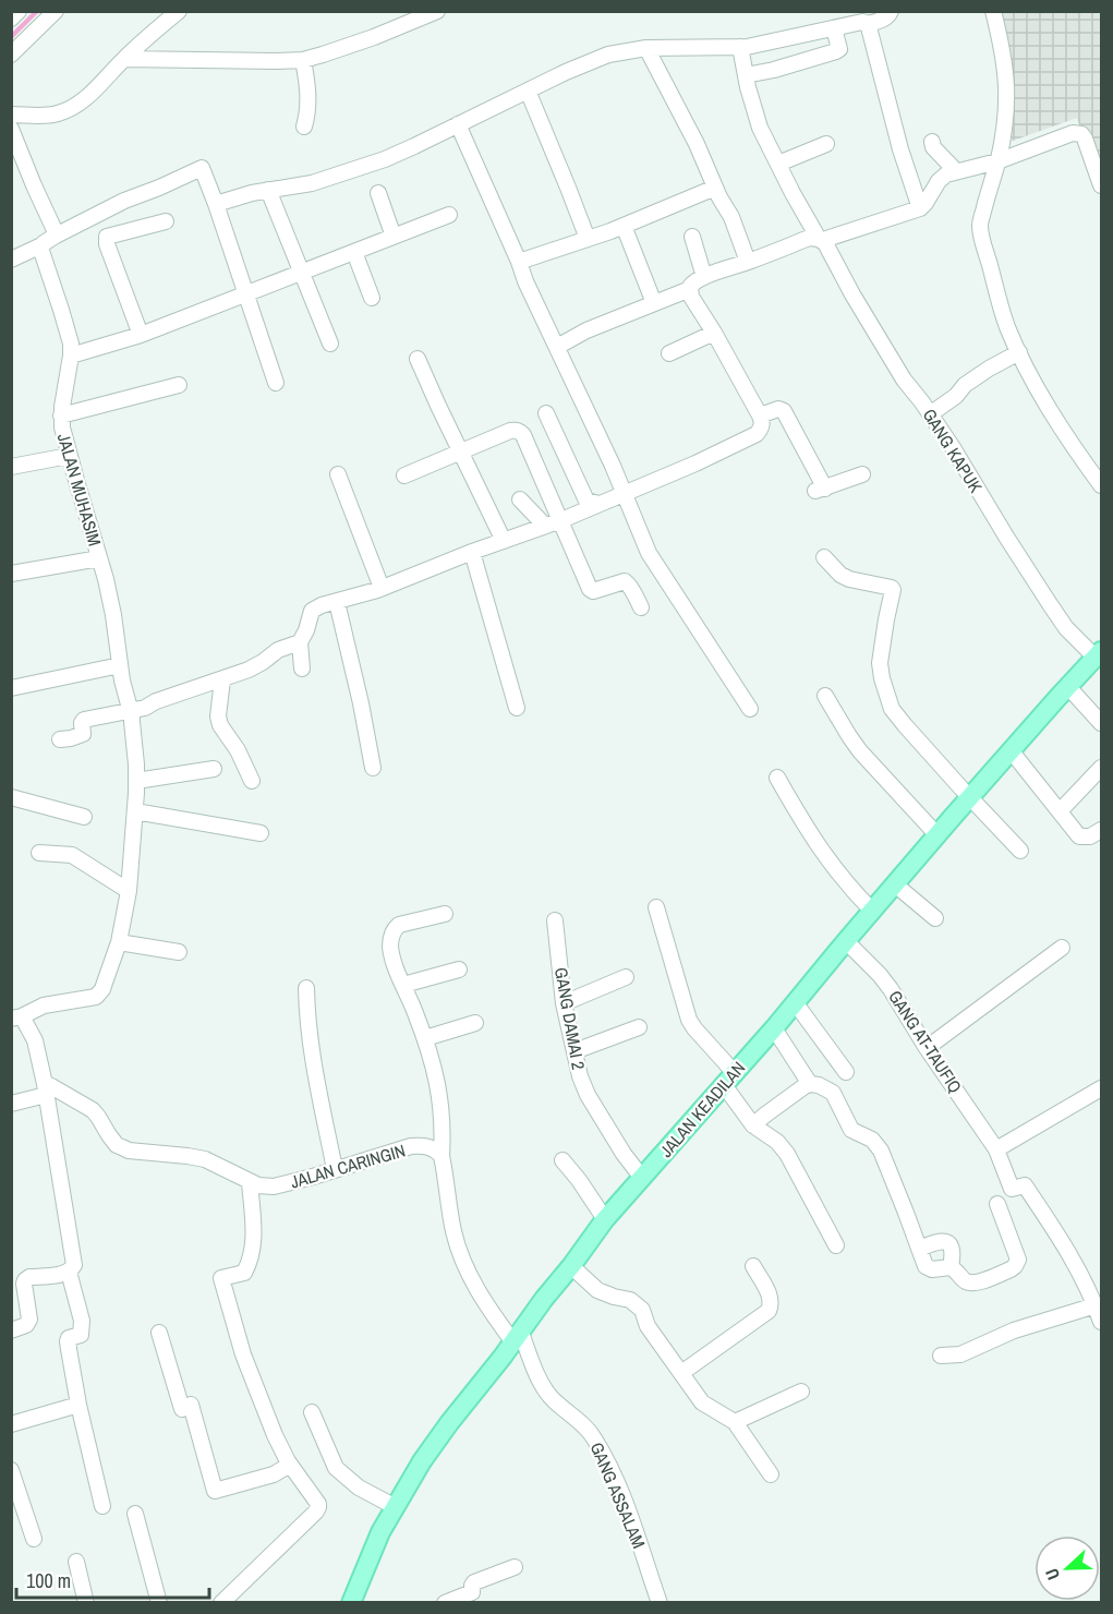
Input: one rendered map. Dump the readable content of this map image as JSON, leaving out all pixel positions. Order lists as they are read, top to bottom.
{
  "streets": {
    "main road": ["JALAN KEADILAN"],
    "street": [
      "GANG KAPUK",
      "JALAN MUHASIM",
      "GANG DAMAI 2",
      "GANG AT-TAUFIQ",
      "JALAN CARINGIN",
      "GANG ASSALAM"
    ]
  },
  "crossings": [
    ["GANG KAPUK", "JALAN KEADILAN"],
    ["GANG DAMAI 2", "JALAN KEADILAN"],
    ["GANG AT-TAUFIQ", "JALAN KEADILAN"],
    ["JALAN KEADILAN", "GANG ASSALAM"]
  ],
  "scale_bar": "100 m",
  "north": "left"
}
